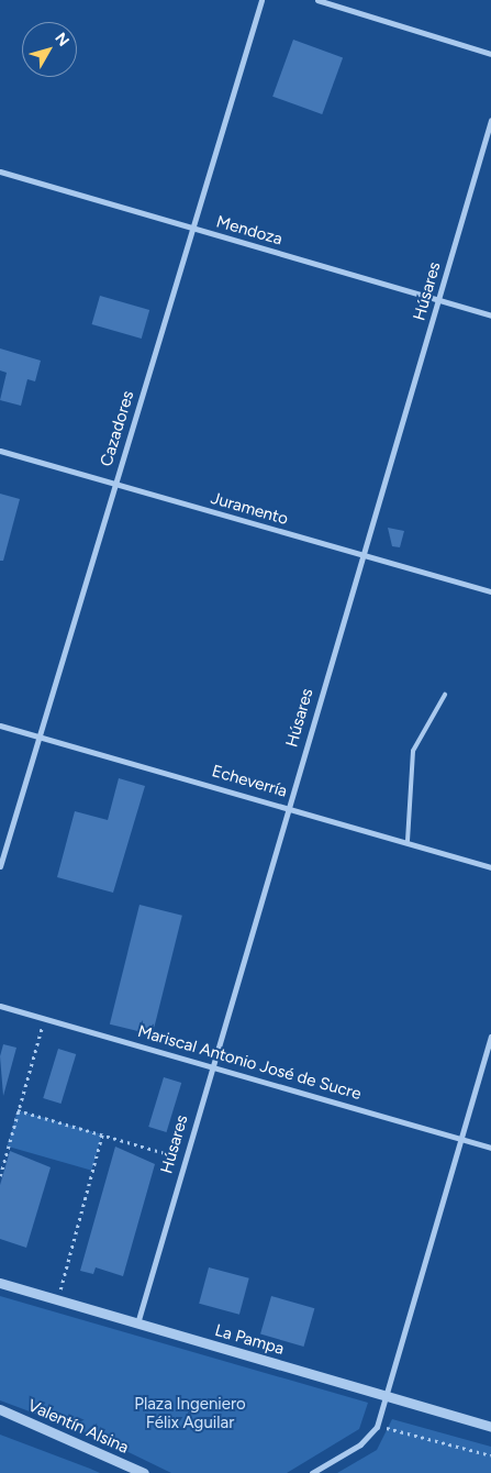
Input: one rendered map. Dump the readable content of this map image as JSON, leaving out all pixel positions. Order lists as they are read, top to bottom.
{
  "streets": {
    "street": [
      "Mendoza",
      "Húsares",
      "Cazadores",
      "Juramento",
      "Echeverría",
      "Mariscal Antonio José de Sucre",
      "La Pampa",
      "Valentín Alsina"
    ]
  },
  "crossings": [
    ["Mendoza", "Húsares"],
    ["Mendoza", "Cazadores"],
    ["Húsares", "Juramento"],
    ["Húsares", "Echeverría"],
    ["Húsares", "Mariscal Antonio José de Sucre"],
    ["Húsares", "La Pampa"],
    ["Cazadores", "Juramento"],
    ["Cazadores", "Echeverría"]
  ],
  "parks": ["Plaza Ingeniero Félix Aguilar"],
  "north": "top right"
}
